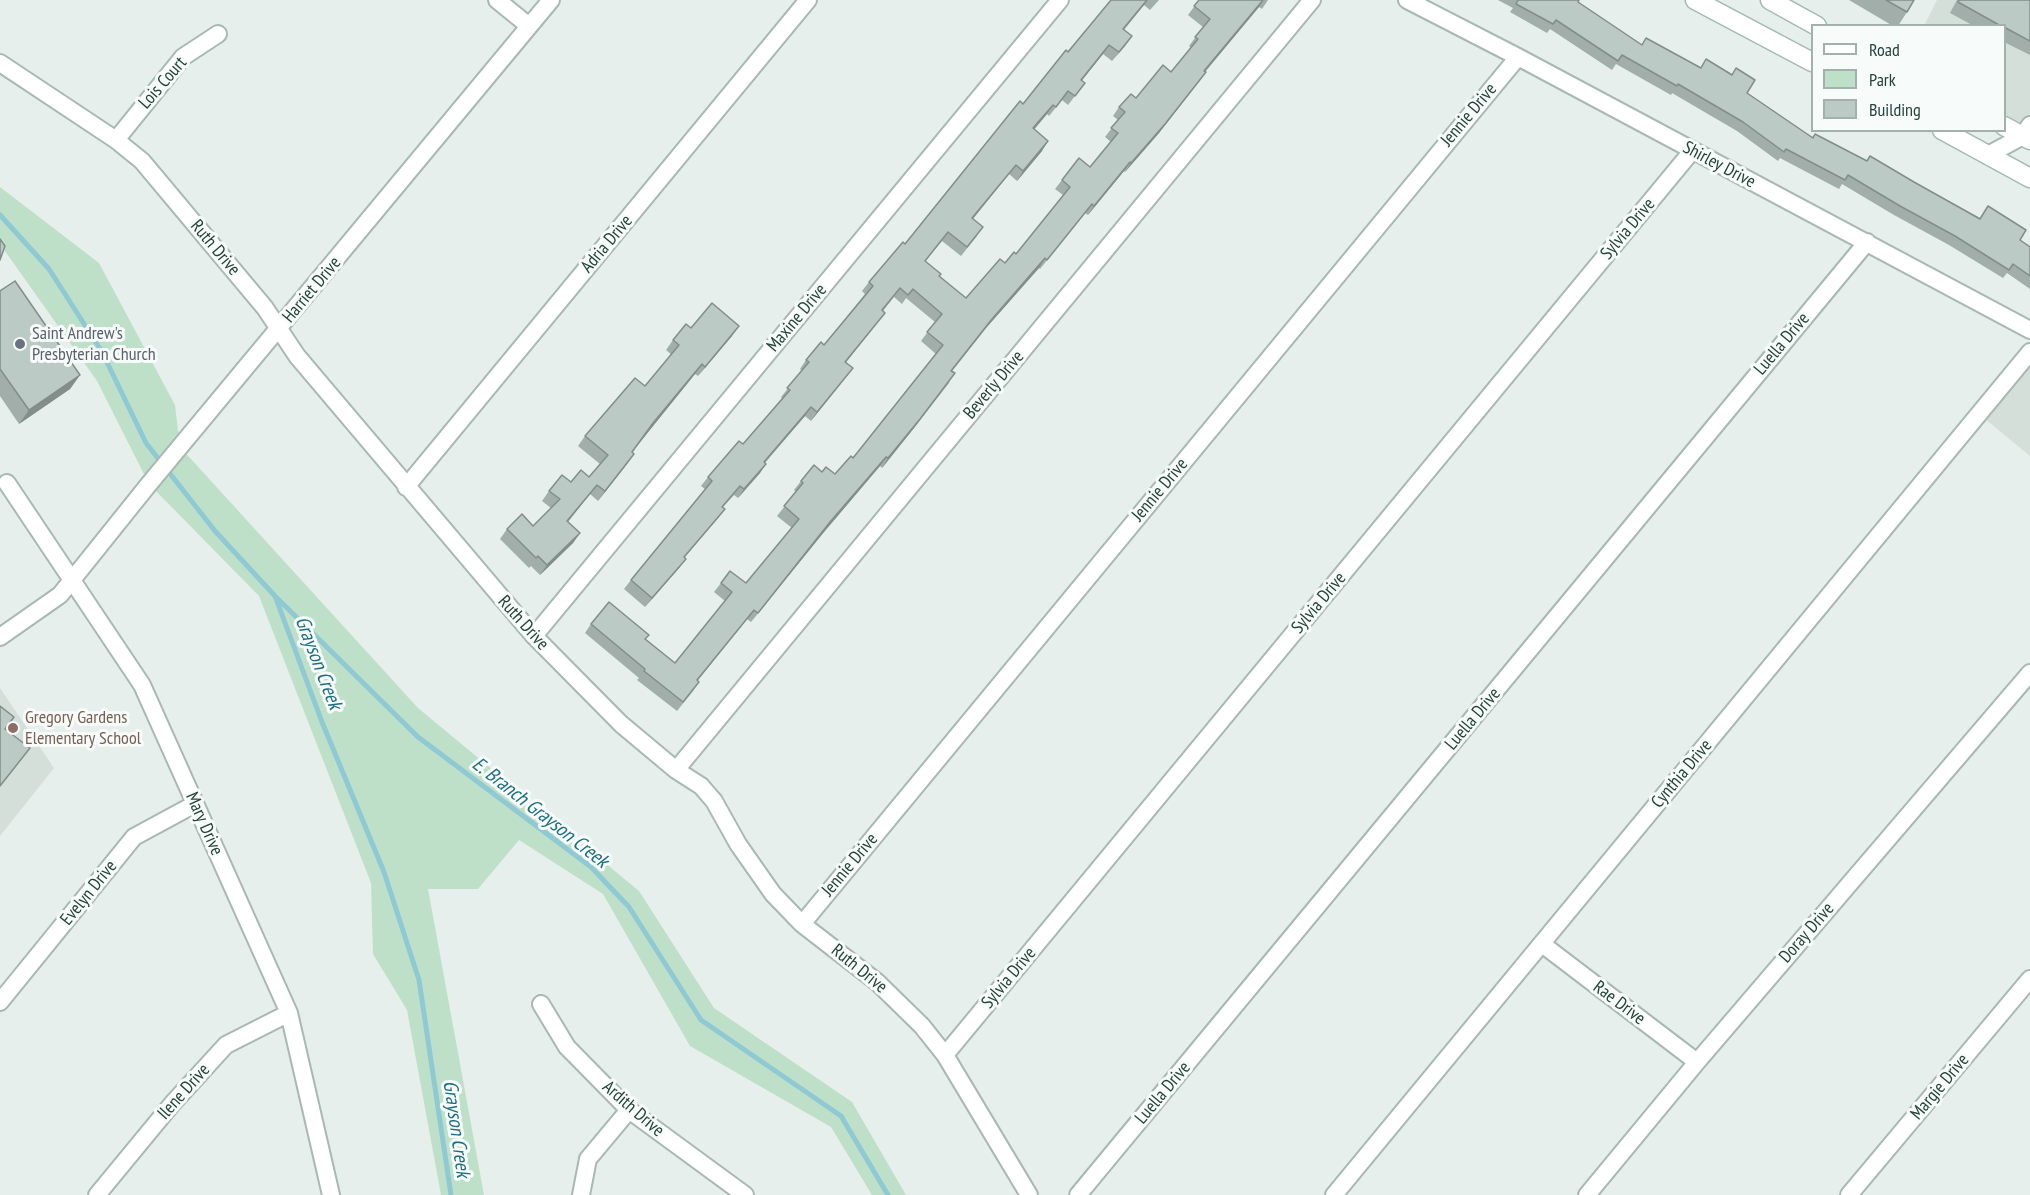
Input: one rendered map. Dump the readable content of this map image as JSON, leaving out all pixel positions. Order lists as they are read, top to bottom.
{
  "streets": {
    "street": [
      "Lois Court",
      "Jennie Drive",
      "Shirley Drive",
      "Sylvia Drive",
      "Adria Drive",
      "Ruth Drive",
      "Harriet Drive",
      "Maxine Drive",
      "Luella Drive",
      "Beverly Drive",
      "Cynthia Drive",
      "Mary Drive",
      "Evelyn Drive",
      "Doray Drive",
      "Rae Drive",
      "Margie Drive",
      "Ilene Drive",
      "Ardith Drive"
    ]
  },
  "crossings": [
    ["Lois Court", "Ruth Drive"],
    ["Jennie Drive", "Shirley Drive"],
    ["Jennie Drive", "Ruth Drive"],
    ["Shirley Drive", "Sylvia Drive"],
    ["Shirley Drive", "Luella Drive"],
    ["Sylvia Drive", "Ruth Drive"],
    ["Adria Drive", "Ruth Drive"],
    ["Ruth Drive", "Harriet Drive"],
    ["Ruth Drive", "Maxine Drive"],
    ["Ruth Drive", "Beverly Drive"],
    ["Harriet Drive", "Mary Drive"],
    ["Cynthia Drive", "Rae Drive"],
    ["Mary Drive", "Evelyn Drive"],
    ["Mary Drive", "Ilene Drive"],
    ["Doray Drive", "Rae Drive"]
  ],
  "water": ["Grayson Creek", "E. Branch Grayson Creek"],
  "places": ["Saint Andrew's Presbyterian Church", "Gregory Gardens Elementary School"],
  "legend": ["Road", "Park", "Building"]
}
